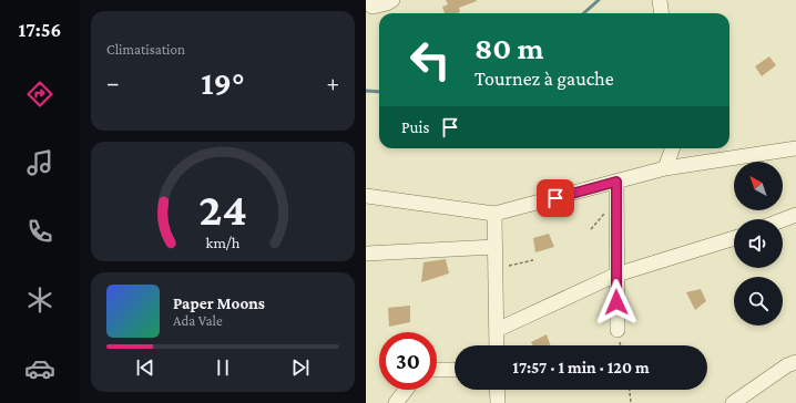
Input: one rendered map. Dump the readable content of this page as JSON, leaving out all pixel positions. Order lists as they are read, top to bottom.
{
  "north": "top left",
  "page": {
    "tabs": "17:56",
    "tile": "Climatisation",
    "turn": ["80 m", "Tournez à gauche"],
    "heat": ["−", "19°", "+"],
    "then": "Puis",
    "song": ["Paper Moons", "Ada Vale"],
    "limit": "30",
    "trip": "17:57 · 1 min · 120 m",
    "gauge": ["24", "km/h"]
  }
}
